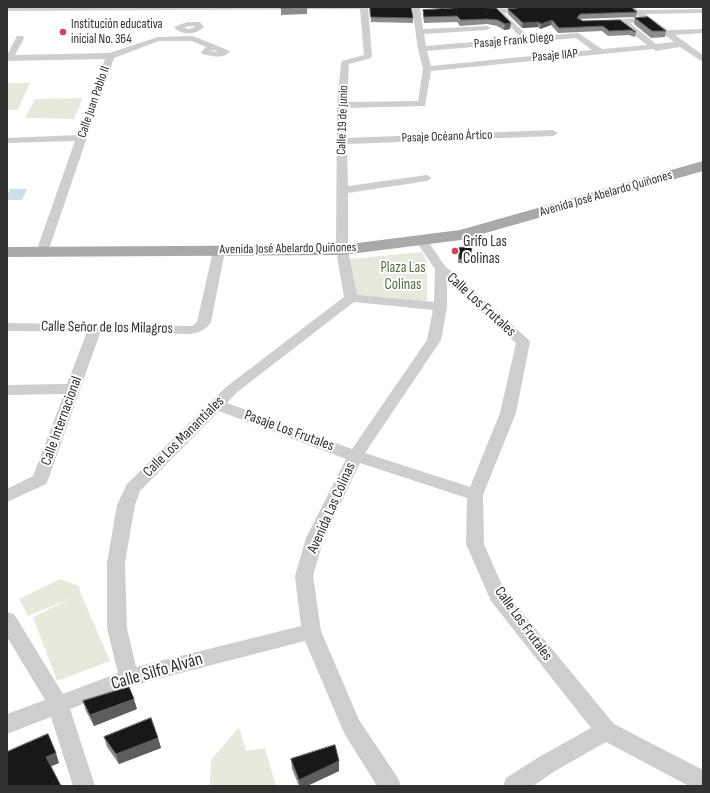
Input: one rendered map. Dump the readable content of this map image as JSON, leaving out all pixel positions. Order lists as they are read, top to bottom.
{
  "streets": {
    "main road": ["Avenida José Abelardo Quiñones"],
    "street": [
      "Pasaje Frank Diego",
      "Pasaje IIAP",
      "Calle Juan Pablo II",
      "Calle 19 de Junio",
      "Pasaje Océano Ártico",
      "Calle Los Frutales",
      "Calle Señor de los Milagros",
      "Calle Internacional",
      "Pasaje Los Frutales",
      "Calle Los Manantiales",
      "Avenida Las Colinas",
      "Calle Silfo Alván"
    ]
  },
  "crossings": [
    ["Pasaje Frank Diego", "Pasaje IIAP"],
    ["Calle Juan Pablo II", "Avenida José Abelardo Quiñones"],
    ["Calle 19 de Junio", "Pasaje Océano Ártico"],
    ["Calle 19 de Junio", "Avenida José Abelardo Quiñones"],
    ["Avenida José Abelardo Quiñones", "Calle Señor de los Milagros"],
    ["Calle Los Frutales", "Pasaje Los Frutales"],
    ["Calle Los Frutales", "Avenida Las Colinas"],
    ["Calle Señor de los Milagros", "Calle Internacional"],
    ["Pasaje Los Frutales", "Calle Los Manantiales"],
    ["Pasaje Los Frutales", "Avenida Las Colinas"],
    ["Calle Los Manantiales", "Calle Silfo Alván"],
    ["Avenida Las Colinas", "Calle Silfo Alván"]
  ],
  "parks": ["Plaza Las Colinas"],
  "places": ["Institución educativa inicial No. 364", "Grifo Las Colinas"]
}
